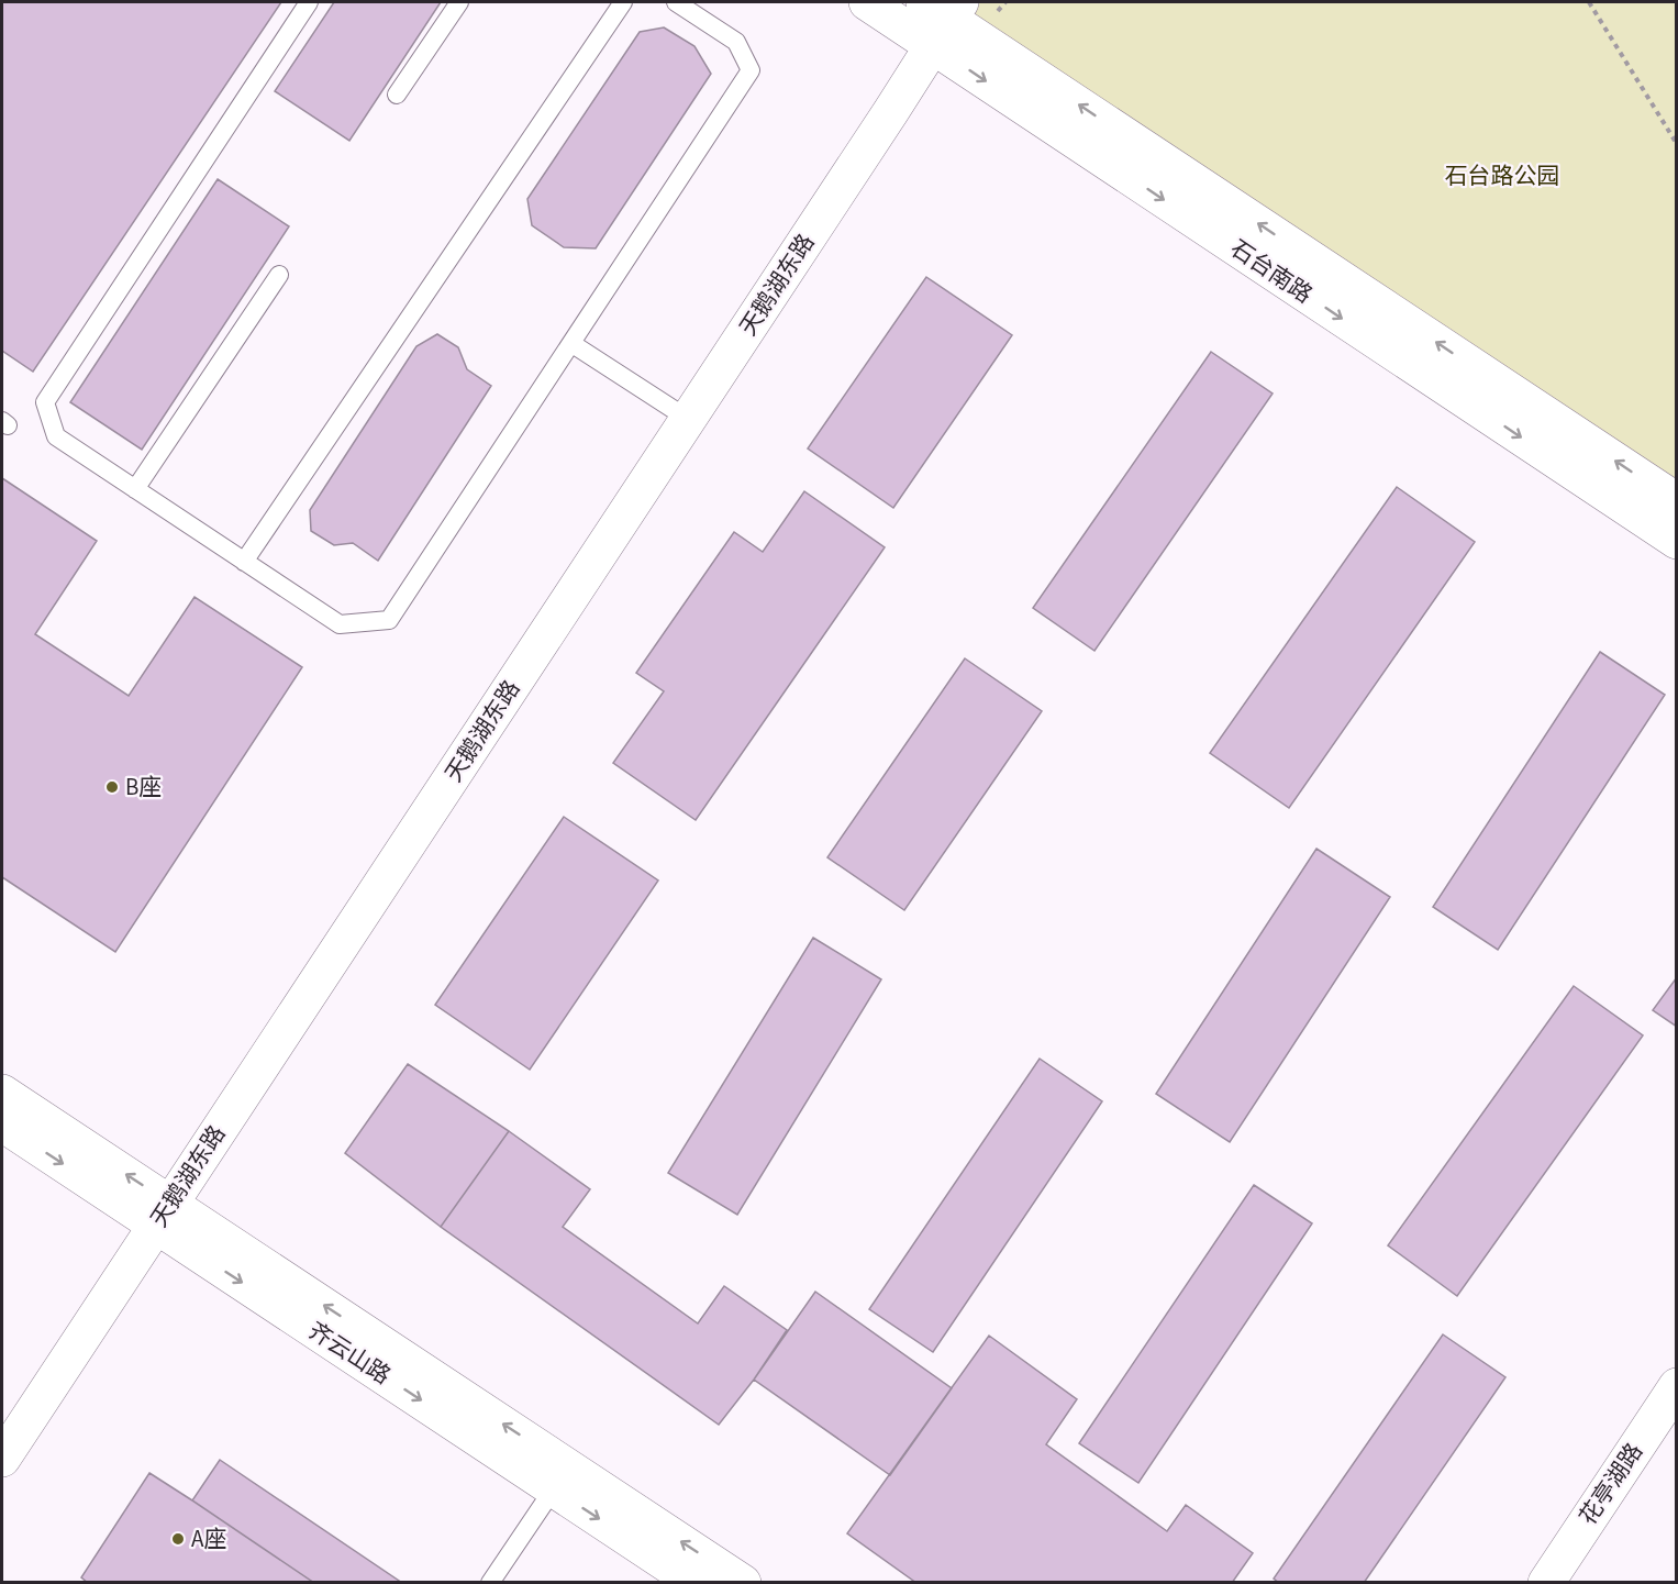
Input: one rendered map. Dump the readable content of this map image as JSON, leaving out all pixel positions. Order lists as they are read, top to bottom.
{
  "streets": {
    "street": [
      "石台南路",
      "天鹅湖东路",
      "齐云山路",
      "花亭湖路"
    ]
  },
  "crossings": [
    ["石台南路", "天鹅湖东路"],
    ["天鹅湖东路", "齐云山路"]
  ],
  "parks": ["石台路公园"],
  "places": ["B座", "A座"]
}
